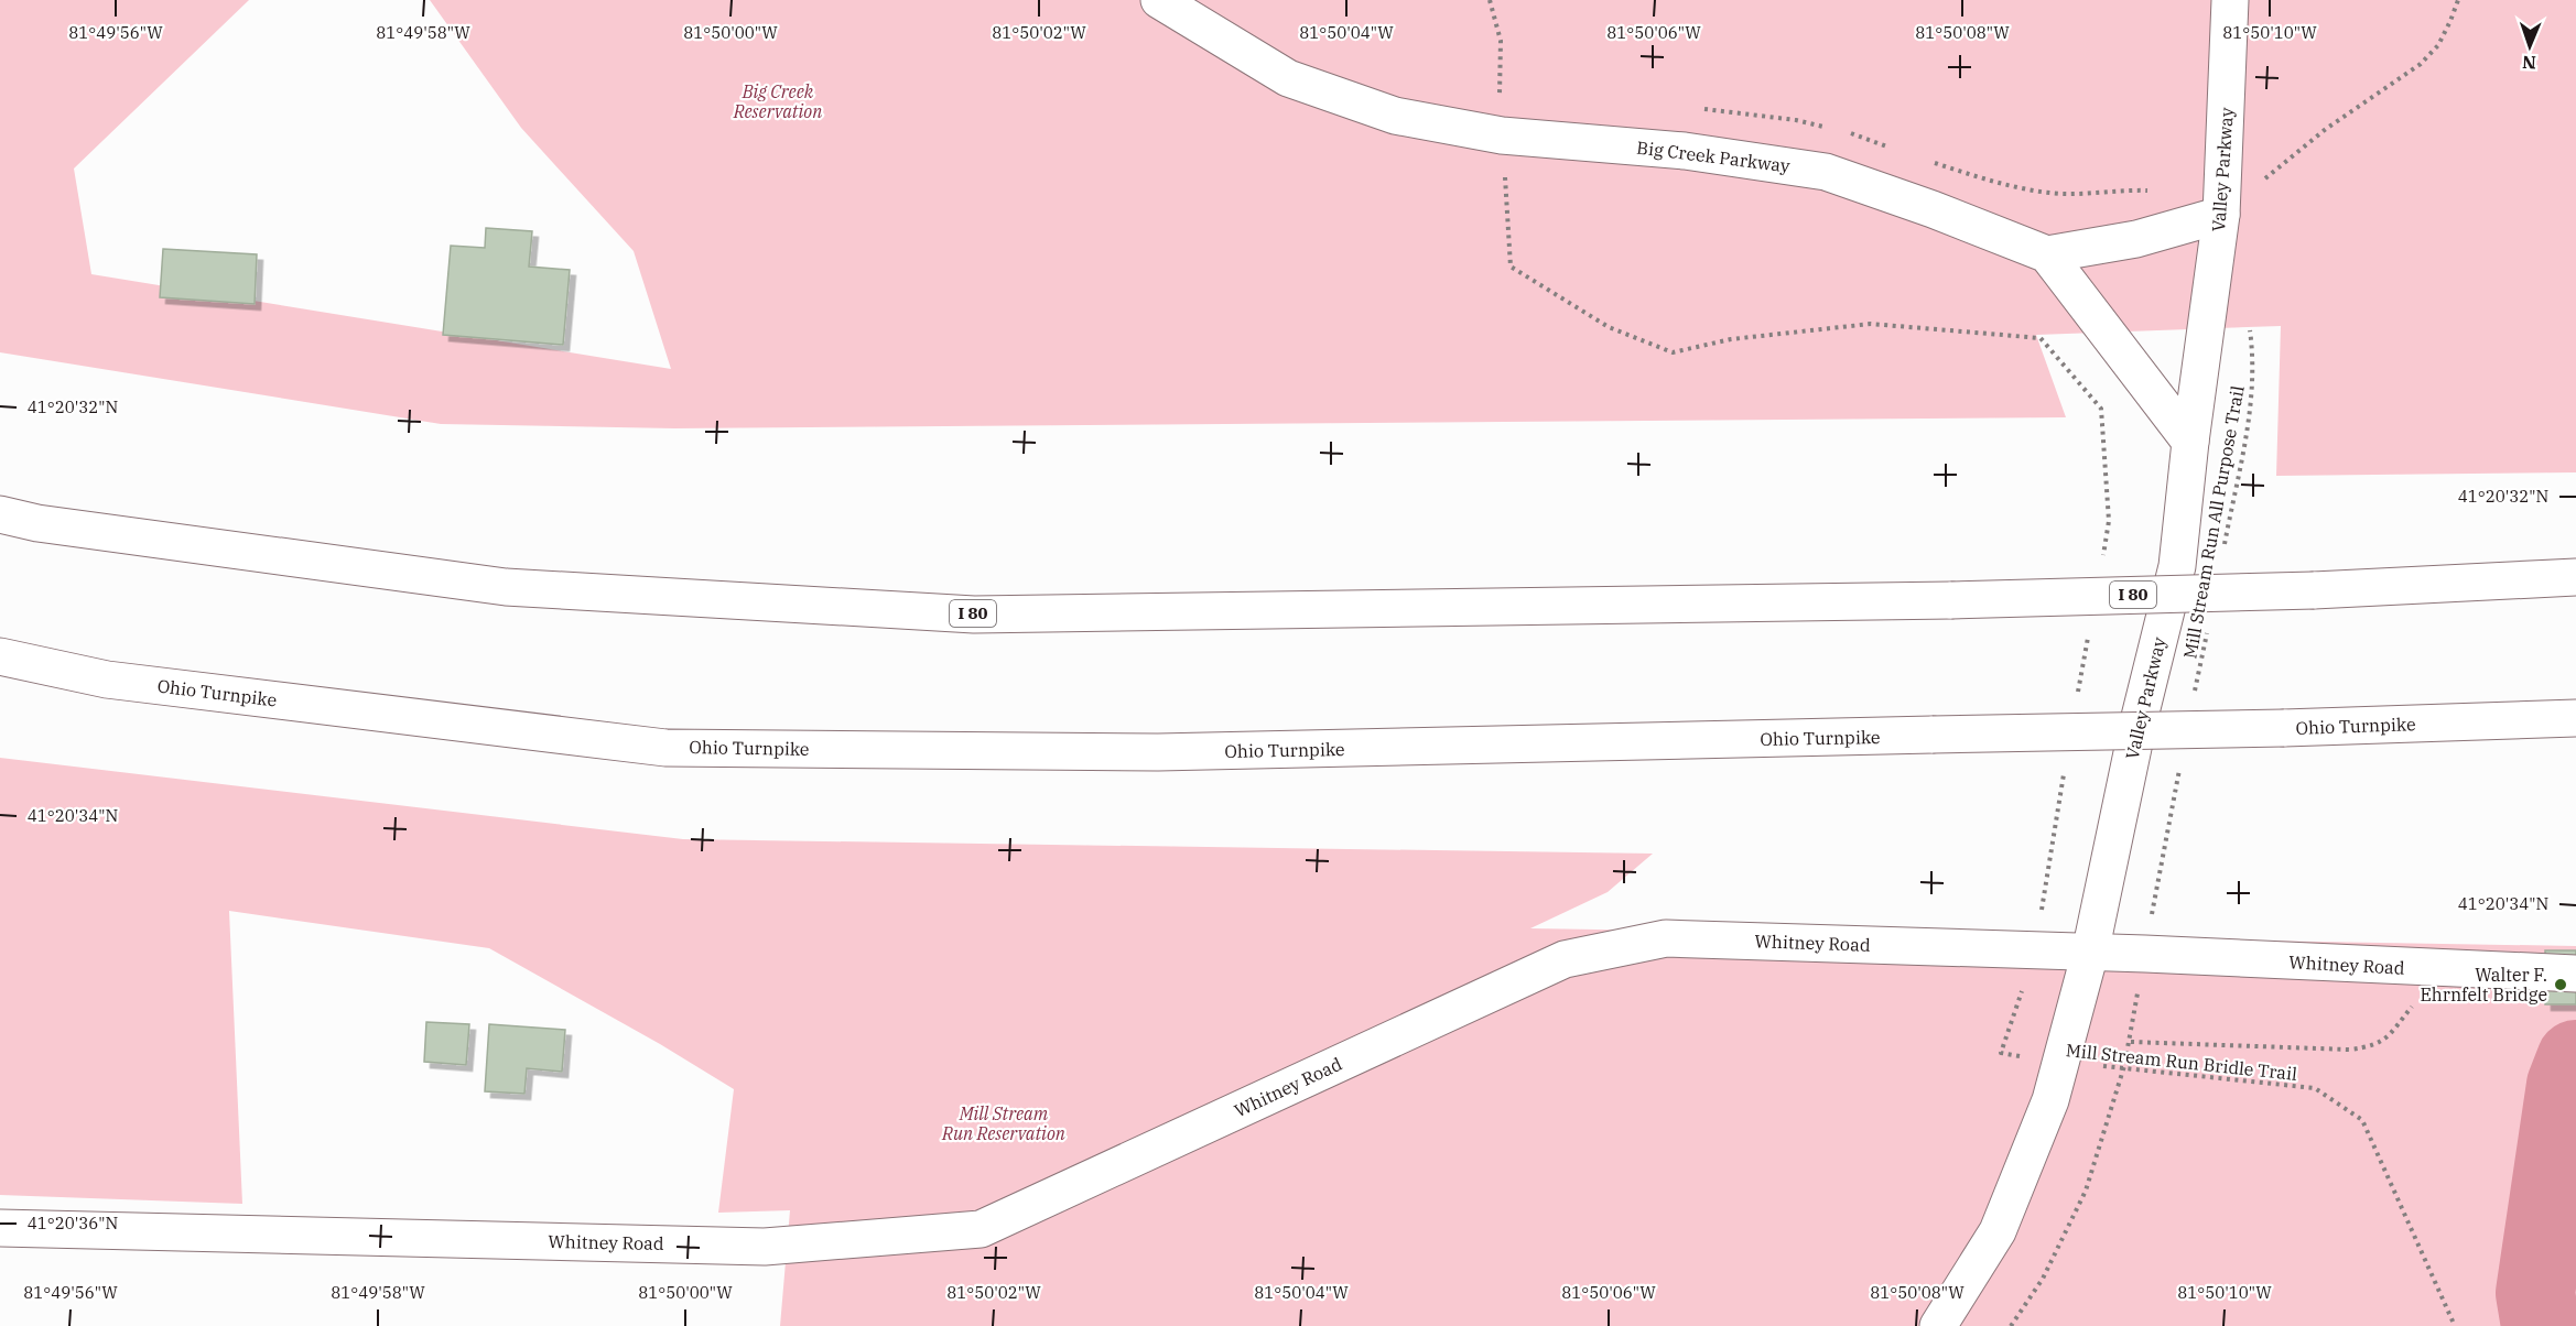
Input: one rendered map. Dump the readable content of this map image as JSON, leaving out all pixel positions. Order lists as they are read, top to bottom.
{
  "streets": {
    "main road": [
      "Big Creek Parkway",
      "Valley Parkway",
      "I 80",
      "Ohio Turnpike",
      "Whitney Road"
    ],
    "path": ["Mill Stream Run All Purpose Trail", "Mill Stream Run Bridle Trail"]
  },
  "crossings": [
    ["Valley Parkway", "Whitney Road"],
    ["Valley Parkway", "Mill Stream Run Bridle Trail"]
  ],
  "parks": ["Big Creek Reservation", "Mill Stream Run Reservation"],
  "places": ["Walter F. Ehrnfelt Bridge"],
  "north": "bottom",
  "coordinates": [
    "81°49'56\"W",
    "81°49'58\"W",
    "81°50'00\"W",
    "81°50'02\"W",
    "81°50'04\"W",
    "81°50'06\"W",
    "81°50'08\"W",
    "81°50'10\"W",
    "41°20'32\"N",
    "41°20'34\"N",
    "41°20'36\"N"
  ]
}
